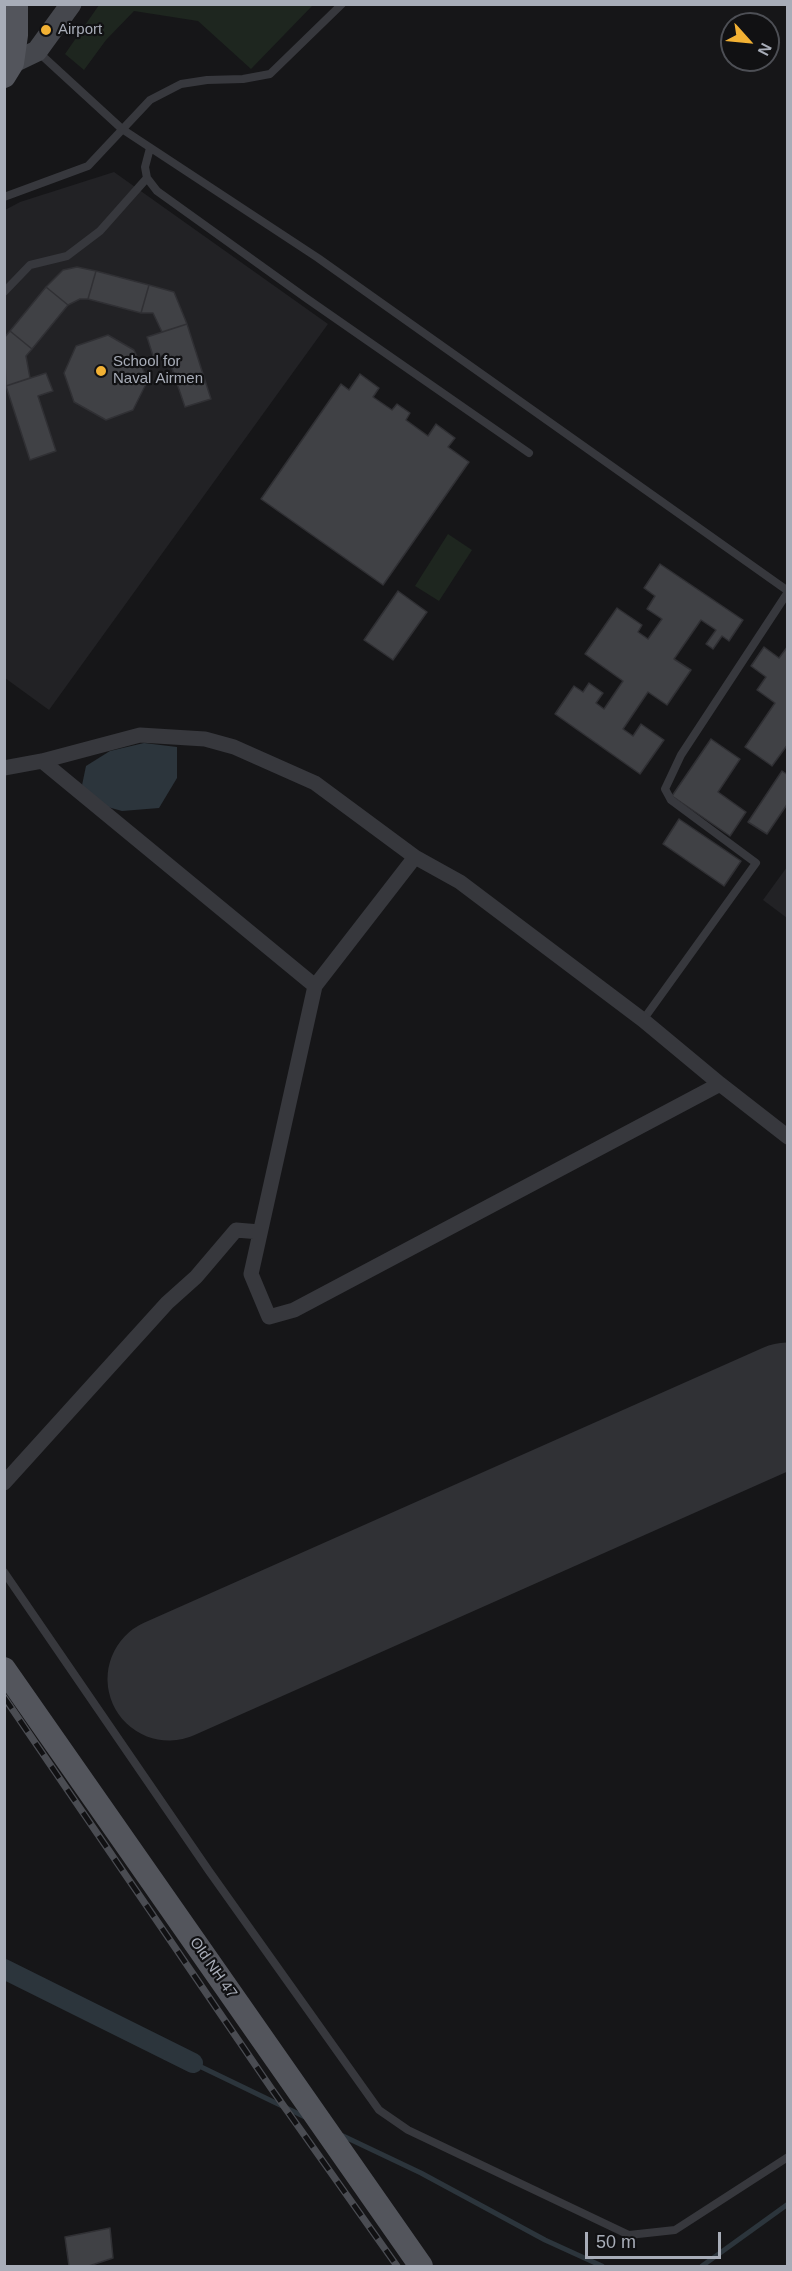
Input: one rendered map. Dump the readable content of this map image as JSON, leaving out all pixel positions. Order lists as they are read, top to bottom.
{
  "streets": {
    "main road": ["Old NH 47"]
  },
  "places": ["Airport", "School for Naval Airmen"],
  "scale_bar": "50 m",
  "north": "bottom right"
}
